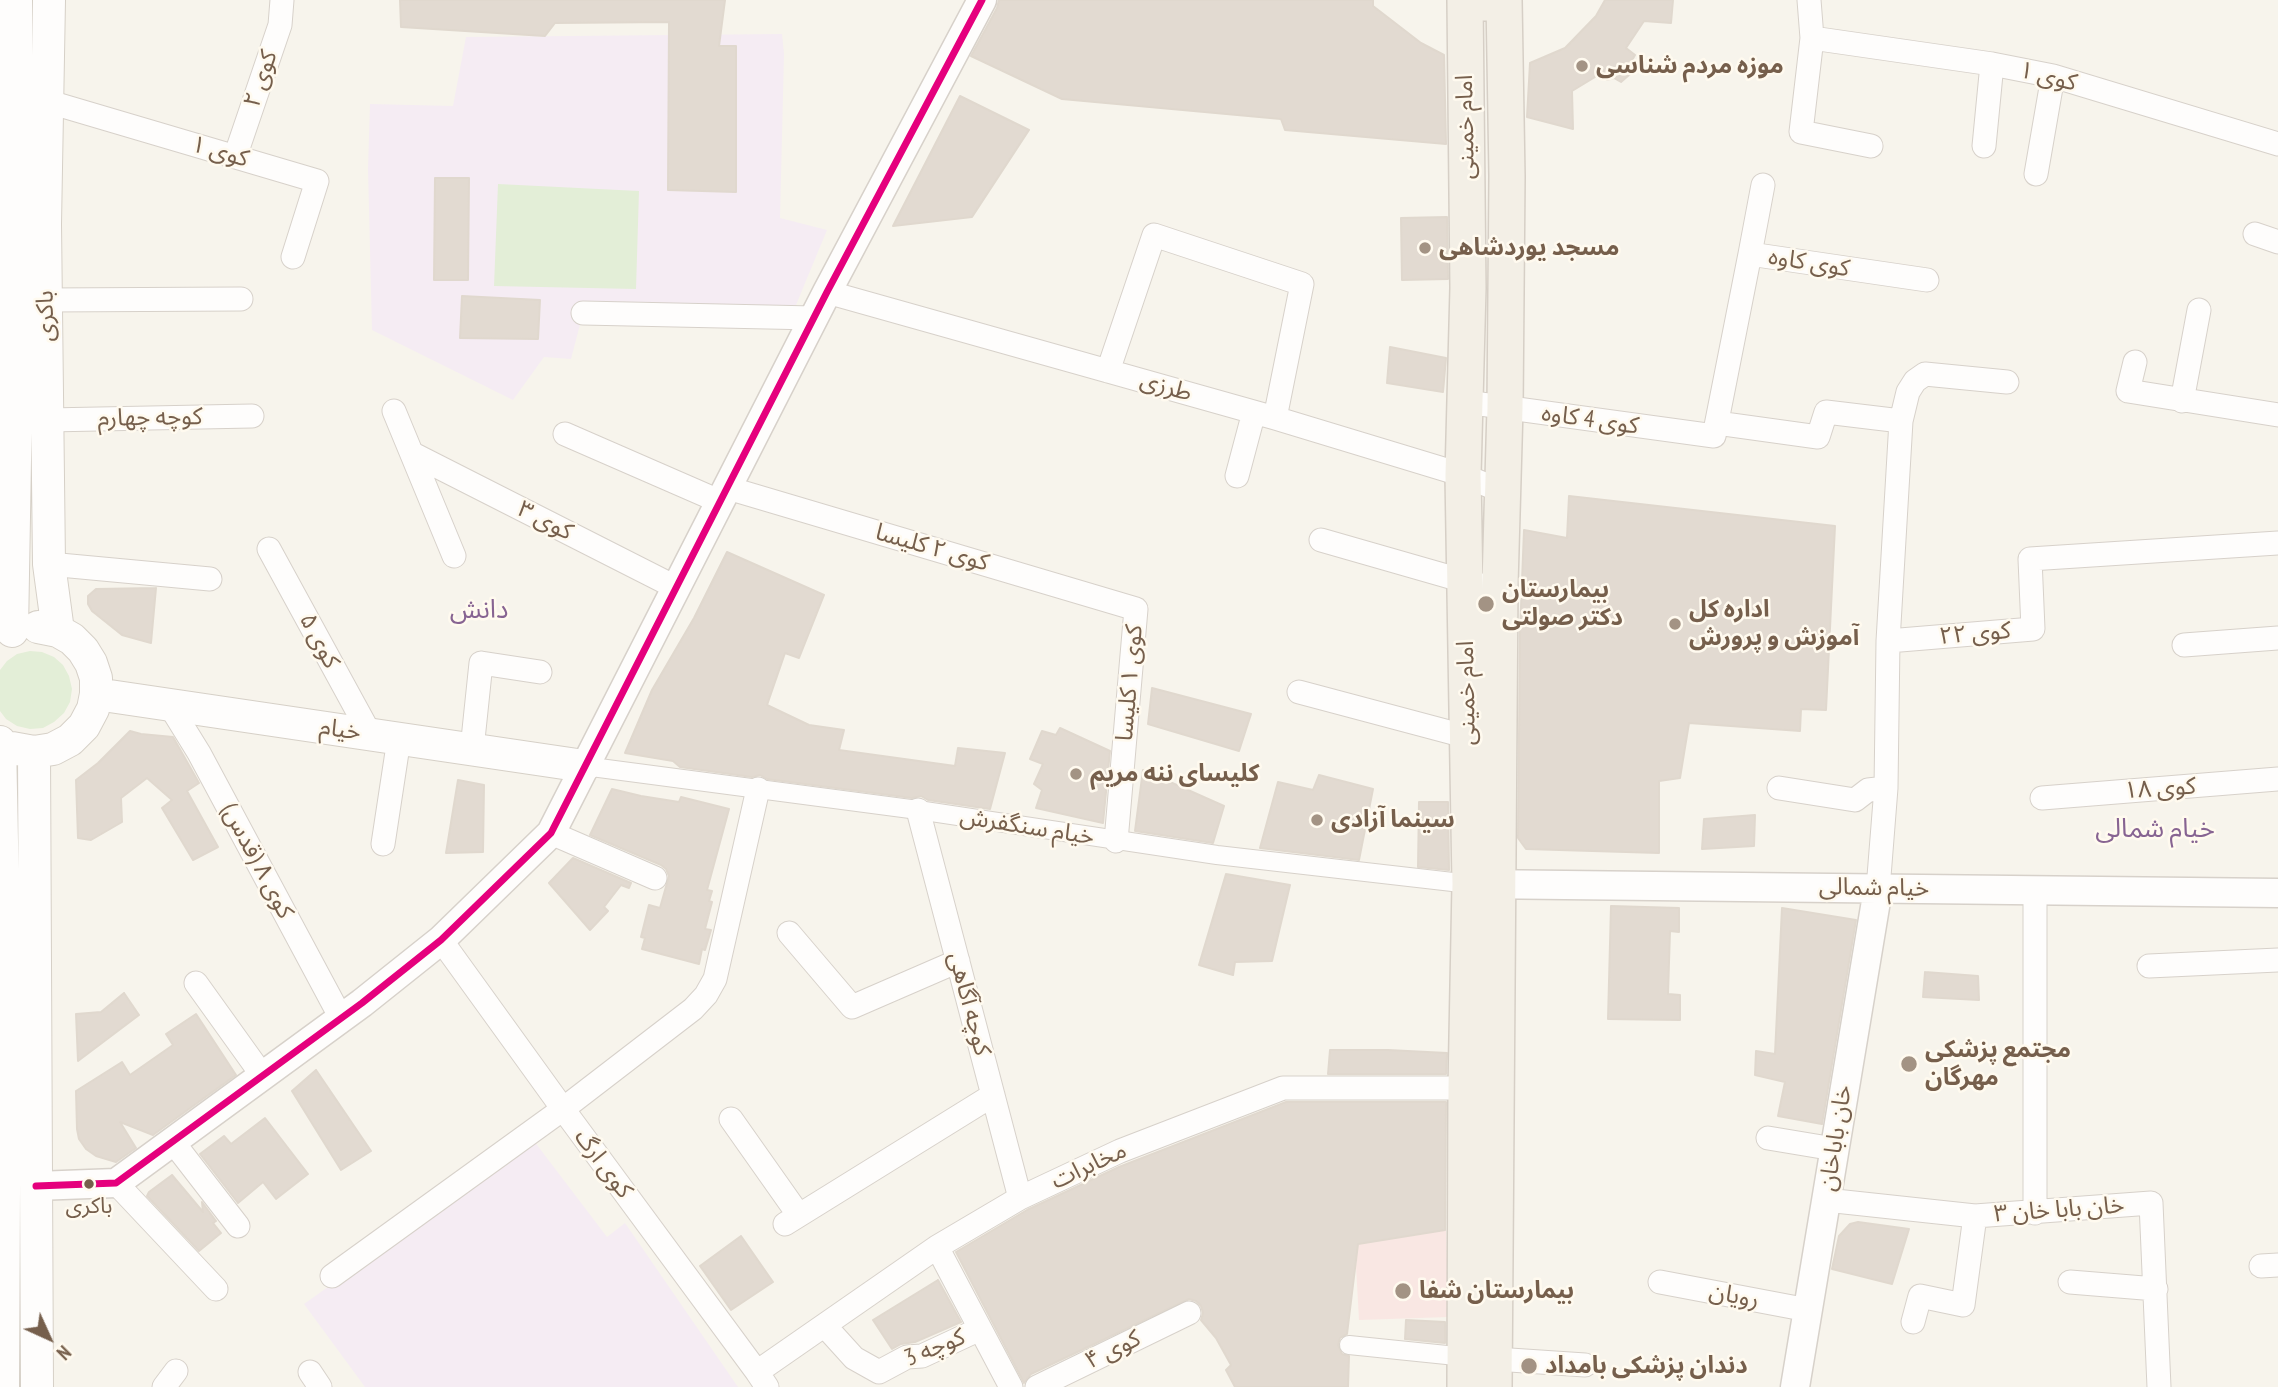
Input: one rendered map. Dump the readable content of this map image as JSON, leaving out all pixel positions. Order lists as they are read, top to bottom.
{
  "streets": {
    "main road": ["امام خمینی", "باکری", "خیام"],
    "street": [
      "کوی ۱",
      "کوی ۲",
      "کوی کاوه",
      "طرزی",
      "کوچه چهارم",
      "کوی 4 کاوه",
      "کوی ۳",
      "کوی ۲ کلیسا",
      "کوی ۲۲",
      "کوی ۵",
      "کوی ۱ کلیسا",
      "کوی ۱۸",
      "خیام سنگفرش",
      "کوی ۸ (قدس)",
      "خیام شمالی",
      "کوچه آگاهی",
      "خان باباخان",
      "کوی ارگ",
      "مخابرات",
      "خان بابا خان ۳",
      "رویان",
      "کوچه 3",
      "کوی ۴"
    ]
  },
  "crossings": [
    ["کوی ۱", "کوی ۲"],
    ["کوی ۱", "باکری"],
    ["امام خمینی", "طرزی"],
    ["امام خمینی", "کوی 4 کاوه"],
    ["امام خمینی", "خیام سنگفرش"],
    ["امام خمینی", "خیام شمالی"],
    ["امام خمینی", "مخابرات"],
    ["کوی کاوه", "کوی 4 کاوه"],
    ["باکری", "کوچه چهارم"],
    ["کوی ۲ کلیسا", "کوی ۱ کلیسا"],
    ["کوی ۵", "خیام"],
    ["کوی ۱ کلیسا", "خیام سنگفرش"],
    ["خیام", "خیام سنگفرش"],
    ["خیام", "کوی ۸ (قدس)"],
    ["خیام سنگفرش", "خیام شمالی"],
    ["خیام سنگفرش", "کوچه آگاهی"],
    ["خیام شمالی", "خان باباخان"],
    ["کوچه آگاهی", "مخابرات"],
    ["خان باباخان", "خان بابا خان ۳"],
    ["خان باباخان", "رویان"],
    ["کوی ارگ", "مخابرات"],
    ["مخابرات", "کوچه 3"]
  ],
  "districts": ["دانش", "خیام شمالی"],
  "places": [
    "موزه مردم شناسی",
    "مسجد یوردشاهی",
    "بیمارستان دکتر صولتی",
    "اداره کل آموزش و پرورش",
    "کلیسای ننه مریم",
    "سینما آزادی",
    "مجتمع پزشکی مهرگان",
    "باکری",
    "بیمارستان شفا",
    "دندان‌ پزشکی بامداد"
  ],
  "north": "bottom right"
}
